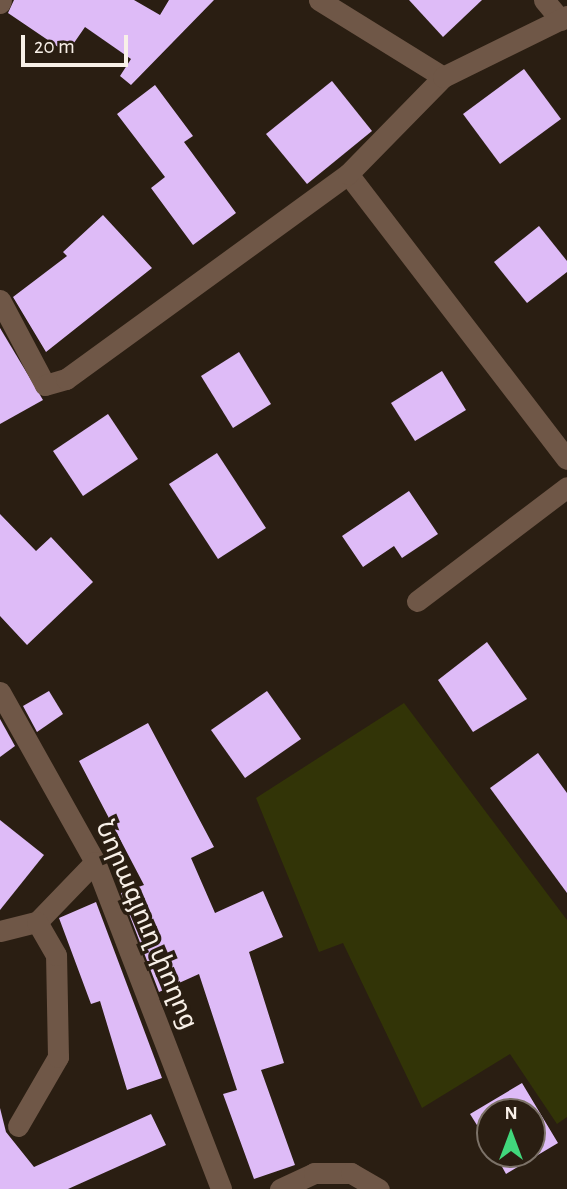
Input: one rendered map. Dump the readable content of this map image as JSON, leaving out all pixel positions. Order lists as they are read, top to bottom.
{
  "streets": {
    "street": ["Նորագյուղ փողոց"]
  },
  "scale_bar": "20 m",
  "north": "top"
}
